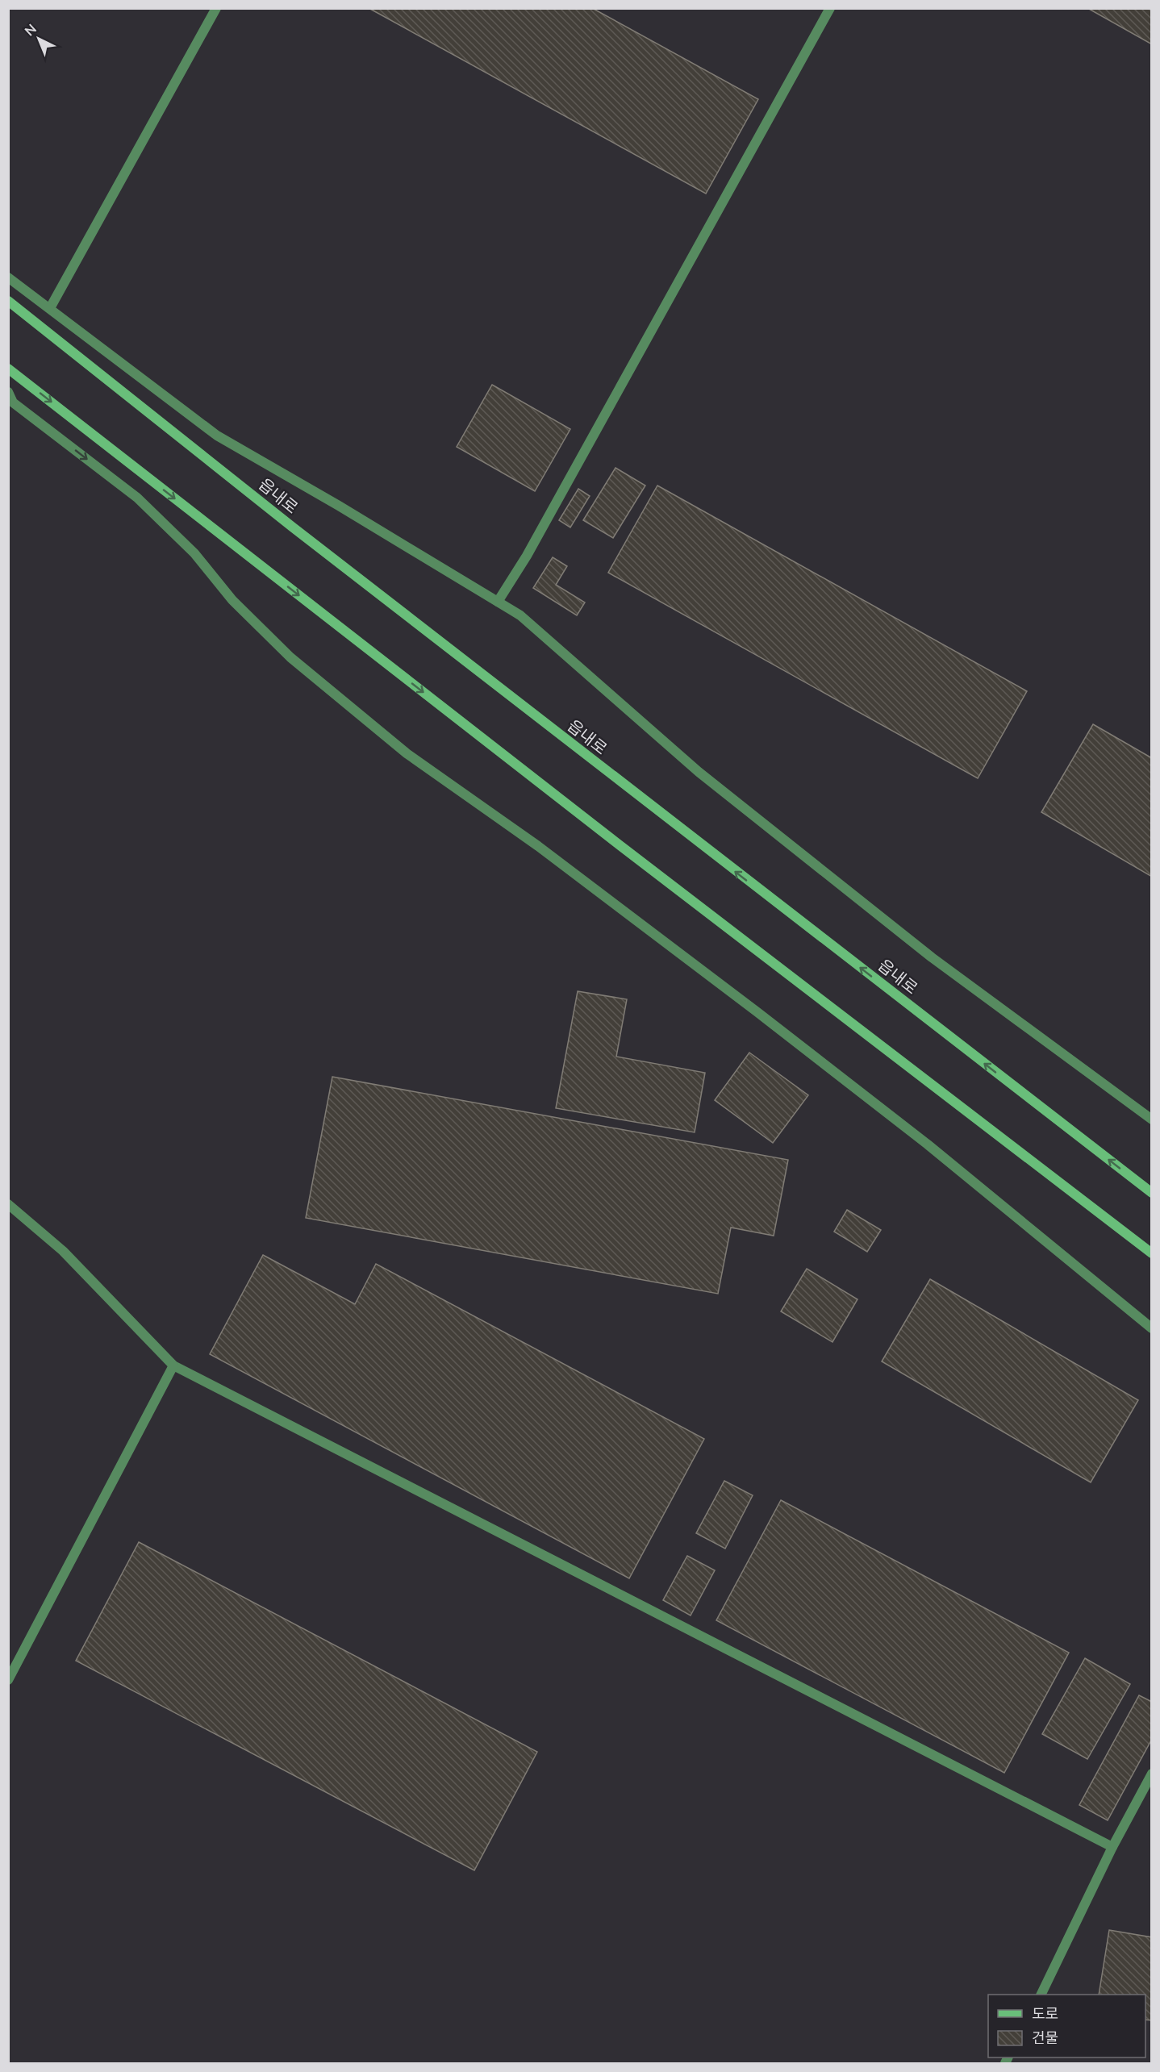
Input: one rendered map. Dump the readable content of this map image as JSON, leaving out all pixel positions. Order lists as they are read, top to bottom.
{
  "streets": {
    "street": ["읍내로"]
  },
  "legend": ["도로", "건물"],
  "north": "top left"
}
